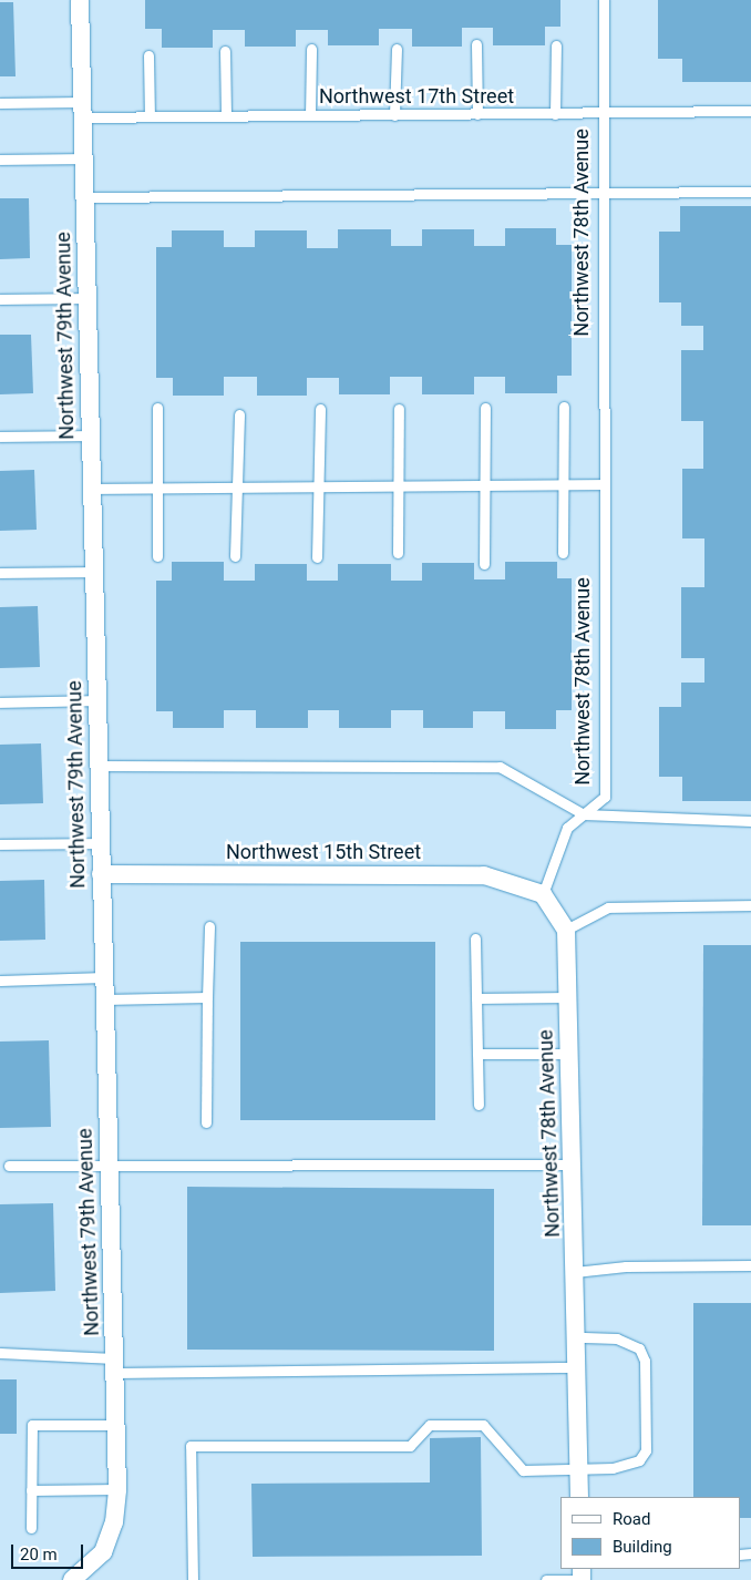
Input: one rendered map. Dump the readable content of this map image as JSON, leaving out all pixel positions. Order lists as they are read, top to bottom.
{
  "streets": {
    "street": ["Northwest 78th Avenue", "Northwest 79th Avenue", "Northwest 15th Street"],
    "lane": ["Northwest 17th Street"]
  },
  "crossings": [
    ["Northwest 17th Street", "Northwest 78th Avenue"],
    ["Northwest 17th Street", "Northwest 79th Avenue"],
    ["Northwest 78th Avenue", "Northwest 15th Street"],
    ["Northwest 79th Avenue", "Northwest 15th Street"]
  ],
  "legend": ["Road", "Building"],
  "scale_bar": "20 m"
}
